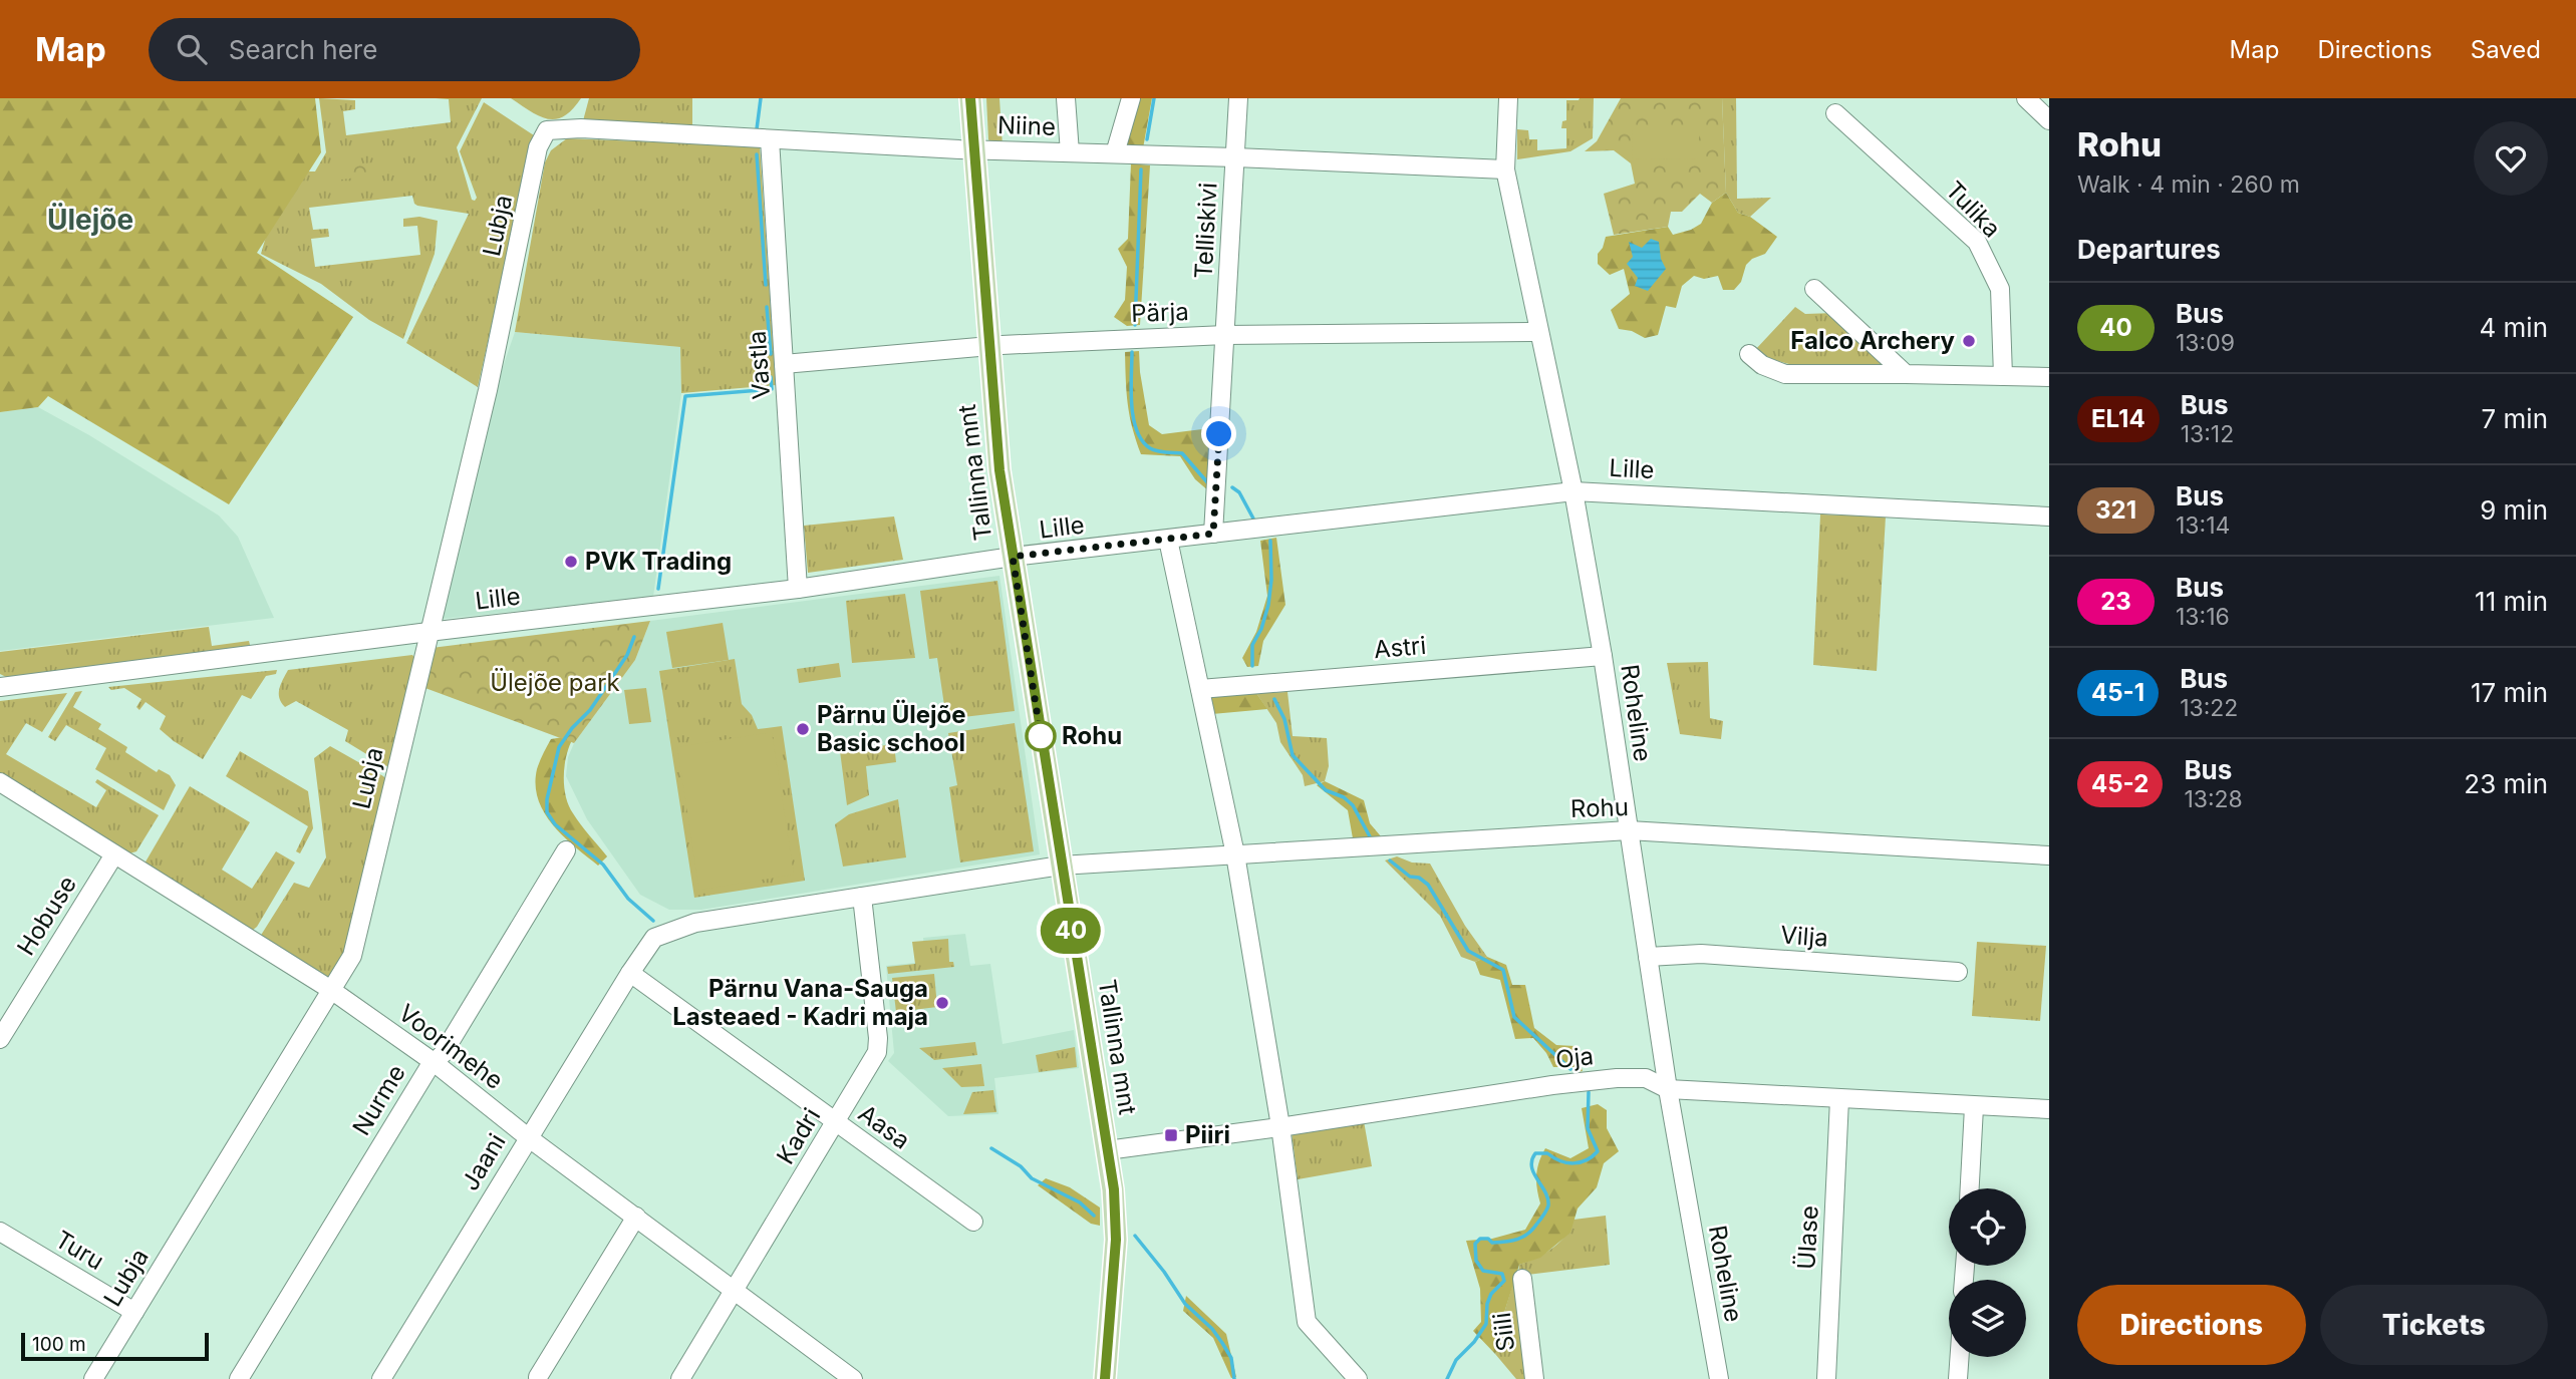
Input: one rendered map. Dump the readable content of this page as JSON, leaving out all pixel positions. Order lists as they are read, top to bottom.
{
  "streets": {
    "main road": ["Tallinna mnt"],
    "street": [
      "Niine",
      "Tulika",
      "Lubja",
      "Telliskivi",
      "Pärja",
      "Vastla",
      "Lille",
      "Astri",
      "Roheline",
      "Rohu",
      "Hobuse",
      "Vilja",
      "Voorimehe",
      "Oja",
      "Nurme",
      "Aasa",
      "Kadri",
      "Jaani",
      "Ülase",
      "Turu",
      "Siili"
    ]
  },
  "crossings": [
    ["Niine", "Lubja"],
    ["Niine", "Telliskivi"],
    ["Niine", "Vastla"],
    ["Niine", "Tallinna mnt"],
    ["Niine", "Roheline"],
    ["Lubja", "Lille"],
    ["Lubja", "Voorimehe"],
    ["Lubja", "Turu"],
    ["Telliskivi", "Pärja"],
    ["Telliskivi", "Lille"],
    ["Pärja", "Vastla"],
    ["Pärja", "Tallinna mnt"],
    ["Pärja", "Roheline"],
    ["Vastla", "Lille"],
    ["Lille", "Tallinna mnt"],
    ["Lille", "Roheline"],
    ["Tallinna mnt", "Rohu"],
    ["Tallinna mnt", "Oja"],
    ["Astri", "Roheline"],
    ["Roheline", "Rohu"],
    ["Roheline", "Vilja"],
    ["Roheline", "Oja"],
    ["Rohu", "Aasa"],
    ["Rohu", "Kadri"],
    ["Rohu", "Jaani"],
    ["Hobuse", "Voorimehe"],
    ["Voorimehe", "Nurme"],
    ["Voorimehe", "Kadri"],
    ["Voorimehe", "Jaani"],
    ["Oja", "Ülase"],
    ["Aasa", "Kadri"],
    ["Aasa", "Jaani"]
  ],
  "districts": ["Ülejõe"],
  "parks": ["Ülejõe park"],
  "places": {
    "other": [
      "Falco Archery",
      "PVK Trading",
      "Pärnu Ülejõe Basic school",
      "Rohu",
      "Pärnu Vana-Sauga Lasteaed - Kadri maja"
    ],
    "transit": ["Piiri"]
  },
  "lines": ["bus line 40"],
  "scale_bar": "100 m",
  "page": {
    "header": "Map",
    "search": "Search here",
    "nav": ["Map", "Directions", "Saved"],
    "on_map": "40",
    "heading": [
      ["Rohu", "Walk · 4 min · 260 m"],
      "Departures"
    ],
    "list": [
      {
        "mark": "40",
        "name": "Bus",
        "note": "13:09",
        "value": "4 min"
      },
      {
        "mark": "EL14",
        "name": "Bus",
        "note": "13:12",
        "value": "7 min"
      },
      {
        "mark": "321",
        "name": "Bus",
        "note": "13:14",
        "value": "9 min"
      },
      {
        "mark": "23",
        "name": "Bus",
        "note": "13:16",
        "value": "11 min"
      },
      {
        "mark": "45-1",
        "name": "Bus",
        "note": "13:22",
        "value": "17 min"
      },
      {
        "mark": "45-2",
        "name": "Bus",
        "note": "13:28",
        "value": "23 min"
      }
    ],
    "buttons": ["Directions", "Tickets"],
    "scale": "100 m"
  }
}
